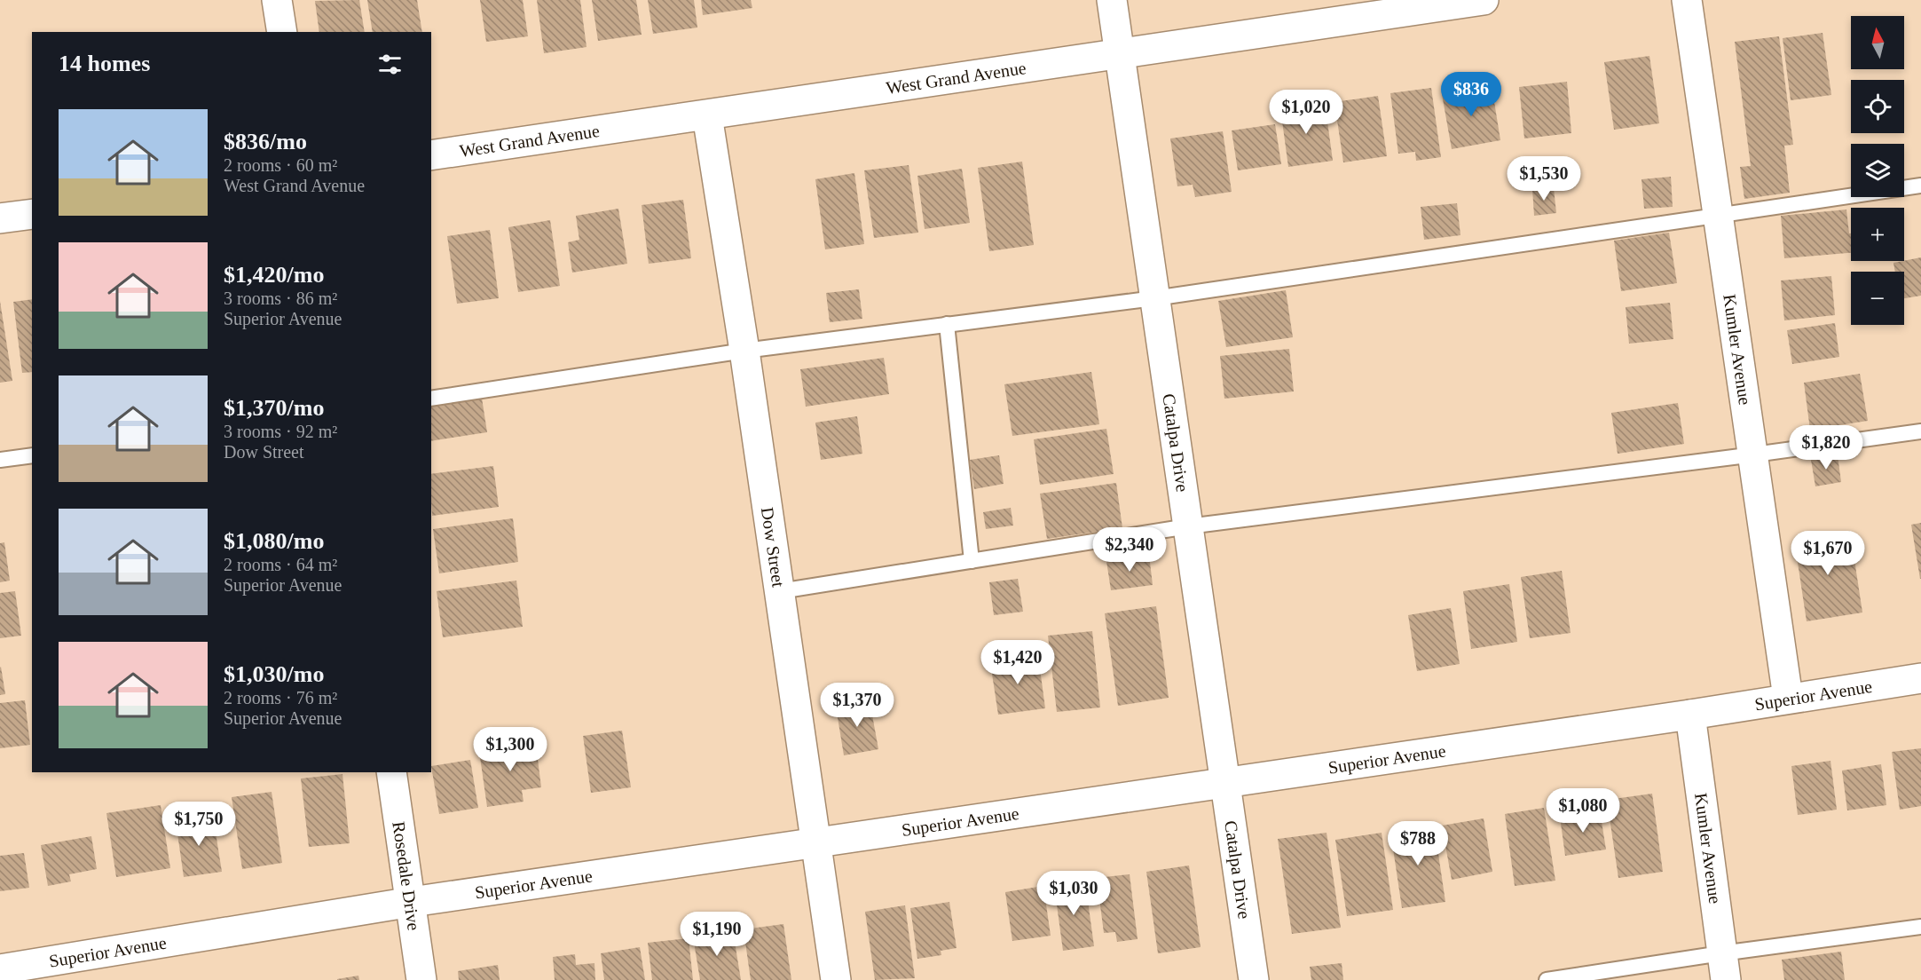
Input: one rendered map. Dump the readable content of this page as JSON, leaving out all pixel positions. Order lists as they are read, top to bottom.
{
  "streets": {
    "street": [
      "West Grand Avenue",
      "Kumler Avenue",
      "Catalpa Drive",
      "Dow Street",
      "Superior Avenue",
      "Rosedale Drive"
    ]
  },
  "crossings": [
    ["West Grand Avenue", "Catalpa Drive"],
    ["West Grand Avenue", "Dow Street"],
    ["Kumler Avenue", "Superior Avenue"],
    ["Catalpa Drive", "Superior Avenue"],
    ["Dow Street", "Superior Avenue"],
    ["Superior Avenue", "Rosedale Drive"]
  ],
  "north": "top",
  "page": {
    "map_buttons": ["+", "−"],
    "heading": "14 homes",
    "price": [
      "$836",
      "$1,020",
      "$1,530",
      "$1,820",
      "$2,340",
      "$1,670",
      "$1,420",
      "$1,370",
      "$1,300",
      "$1,080",
      "$1,750",
      "$788",
      "$1,030",
      "$1,190"
    ],
    "list": [
      {
        "name": "$836/mo",
        "note": "2 rooms · 60 m² · West Grand Avenue"
      },
      {
        "name": "$1,420/mo",
        "note": "3 rooms · 86 m² · Superior Avenue"
      },
      {
        "name": "$1,370/mo",
        "note": "3 rooms · 92 m² · Dow Street"
      },
      {
        "name": "$1,080/mo",
        "note": "2 rooms · 64 m² · Superior Avenue"
      },
      {
        "name": "$1,030/mo",
        "note": "2 rooms · 76 m² · Superior Avenue"
      }
    ]
  }
}
